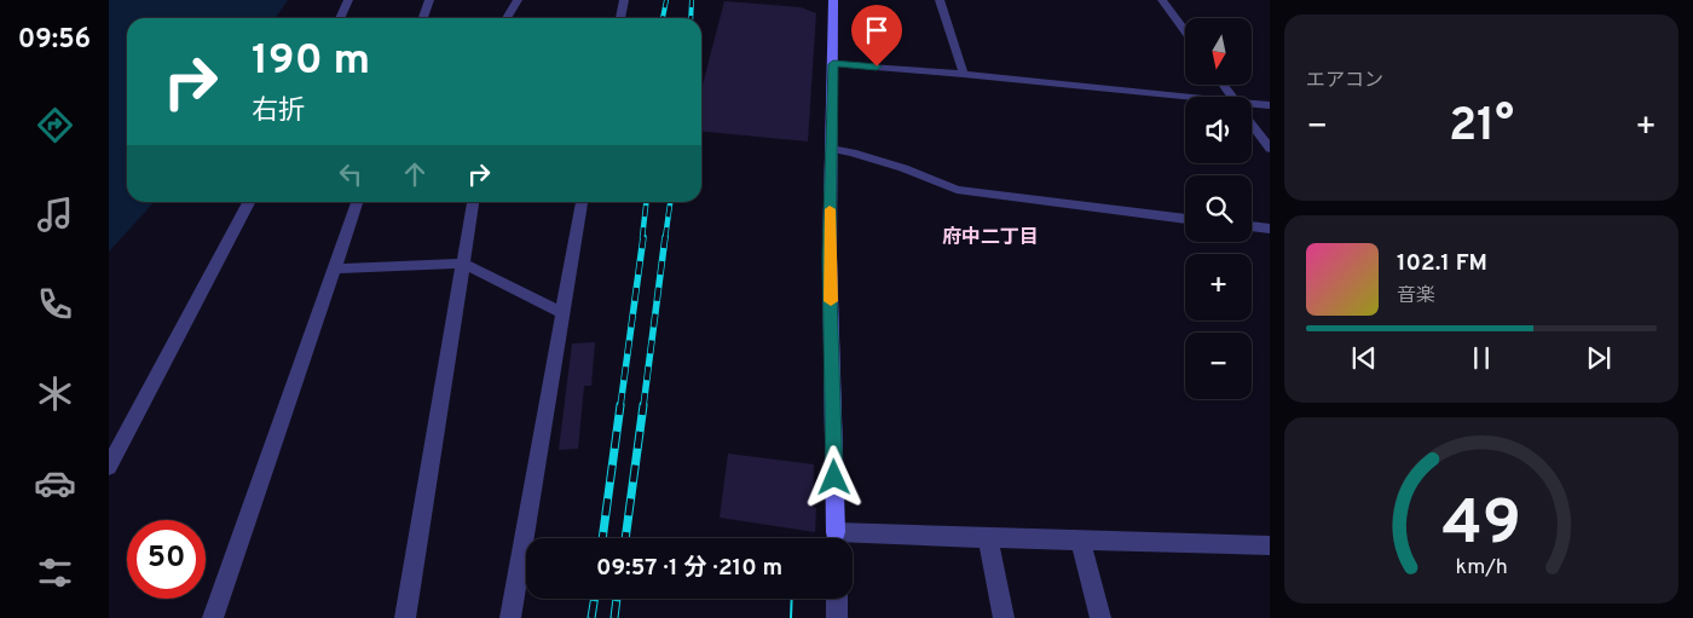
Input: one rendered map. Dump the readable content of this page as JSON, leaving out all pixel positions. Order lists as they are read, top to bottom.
{
  "districts": ["府中二丁目"],
  "north": "bottom",
  "page": {
    "tabs": "09:56",
    "tile": "エアコン",
    "map_buttons": ["+", "−"],
    "turn": ["190 m", "右折"],
    "heat": ["−", "21°", "+"],
    "song": ["102.1 FM", "音楽"],
    "limit": "50",
    "trip": "09:57 · 1 分 · 210 m",
    "gauge": ["49", "km/h"]
  }
}
